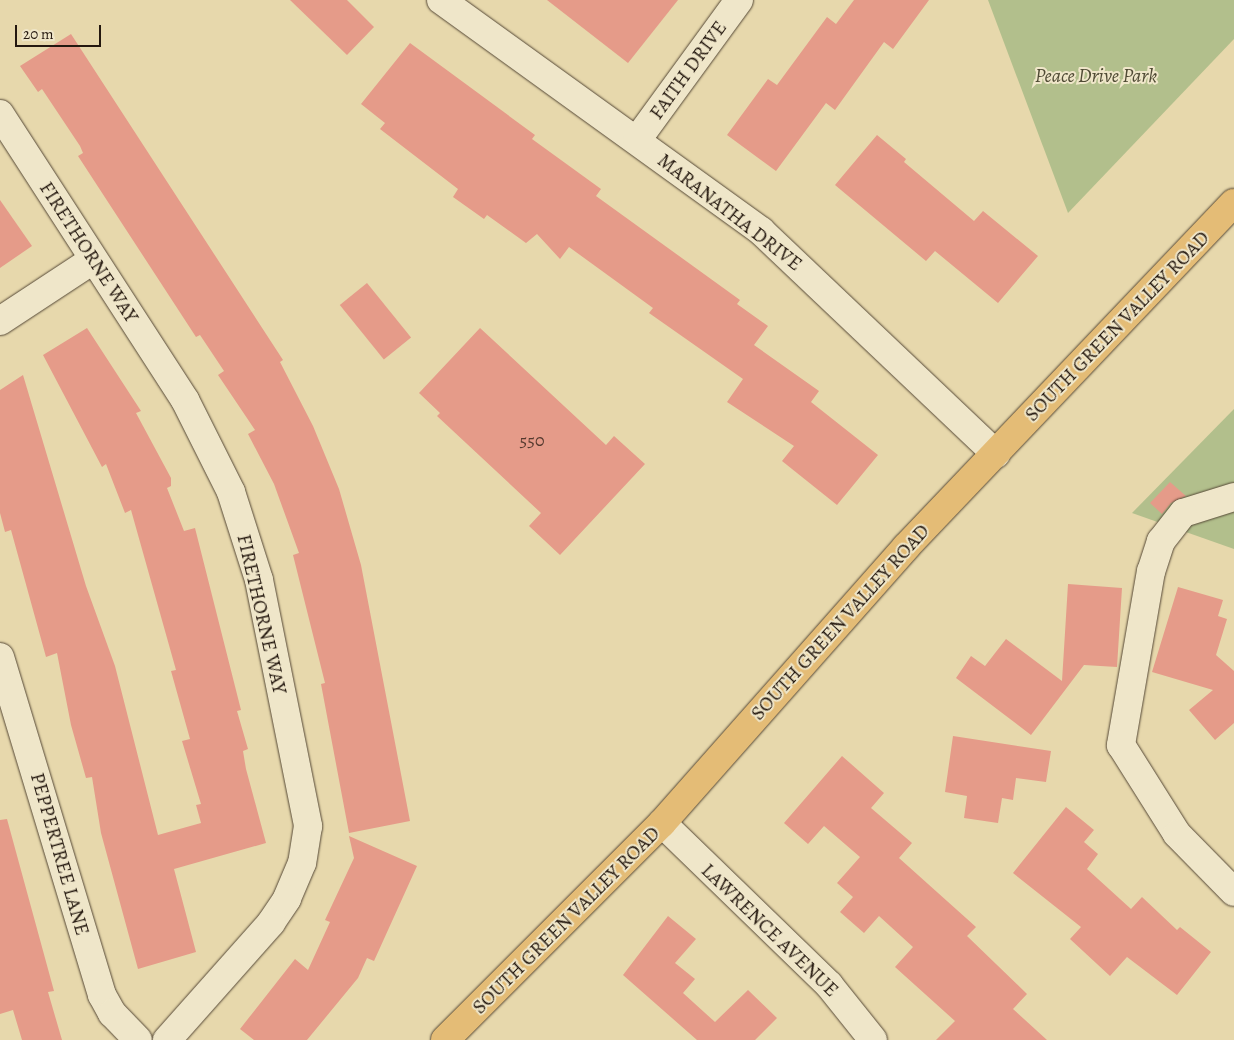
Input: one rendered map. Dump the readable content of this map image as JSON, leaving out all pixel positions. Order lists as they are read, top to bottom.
{
  "streets": {
    "main road": ["SOUTH GREEN VALLEY ROAD"],
    "street": [
      "FAITH DRIVE",
      "MARANATHA DRIVE",
      "FIRETHORNE WAY",
      "PEPPERTREE LANE",
      "LAWRENCE AVENUE"
    ]
  },
  "crossings": [
    ["FAITH DRIVE", "MARANATHA DRIVE"],
    ["MARANATHA DRIVE", "SOUTH GREEN VALLEY ROAD"],
    ["SOUTH GREEN VALLEY ROAD", "LAWRENCE AVENUE"]
  ],
  "parks": ["Peace Drive Park"],
  "house_numbers": ["550"],
  "scale_bar": "20 m"
}
